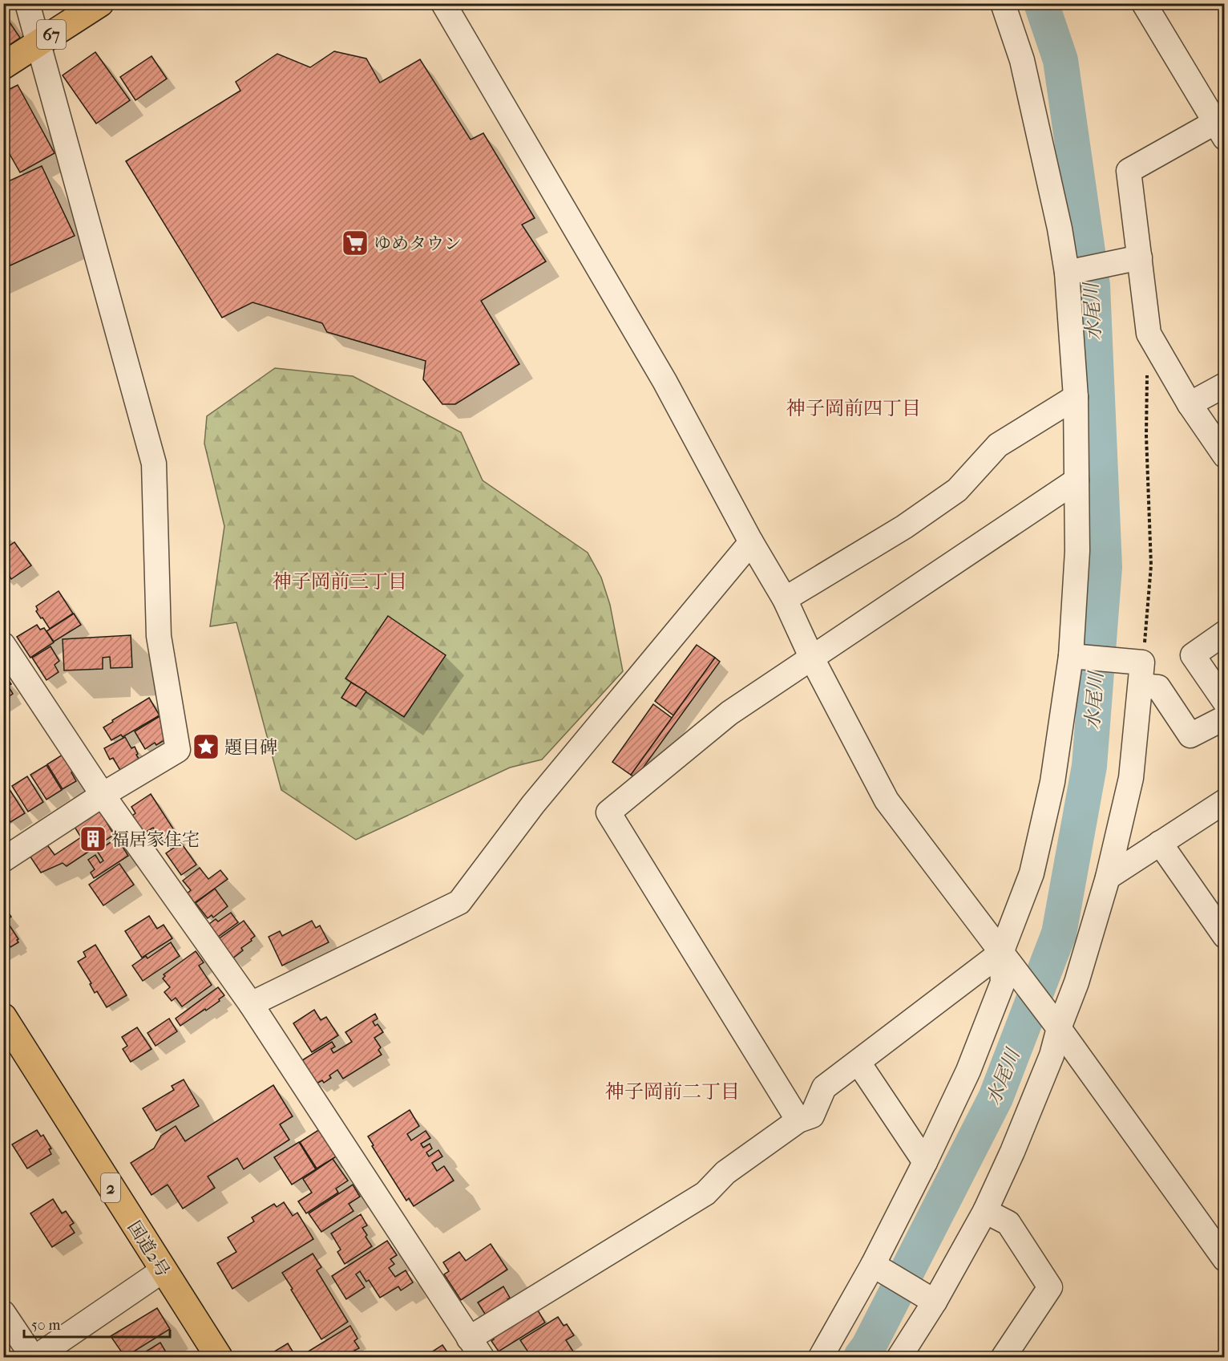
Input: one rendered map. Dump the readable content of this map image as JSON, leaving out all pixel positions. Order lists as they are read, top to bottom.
{
  "streets": {
    "main road": ["67", "2", "国道2号"]
  },
  "districts": ["神子岡前四丁目", "神子岡前三丁目", "神子岡前二丁目"],
  "water": ["水尾川"],
  "places": {
    "supermarket": ["ゆめタウン"],
    "place": ["題目碑"],
    "building": ["福居家住宅"]
  },
  "scale_bar": "50 m"
}
